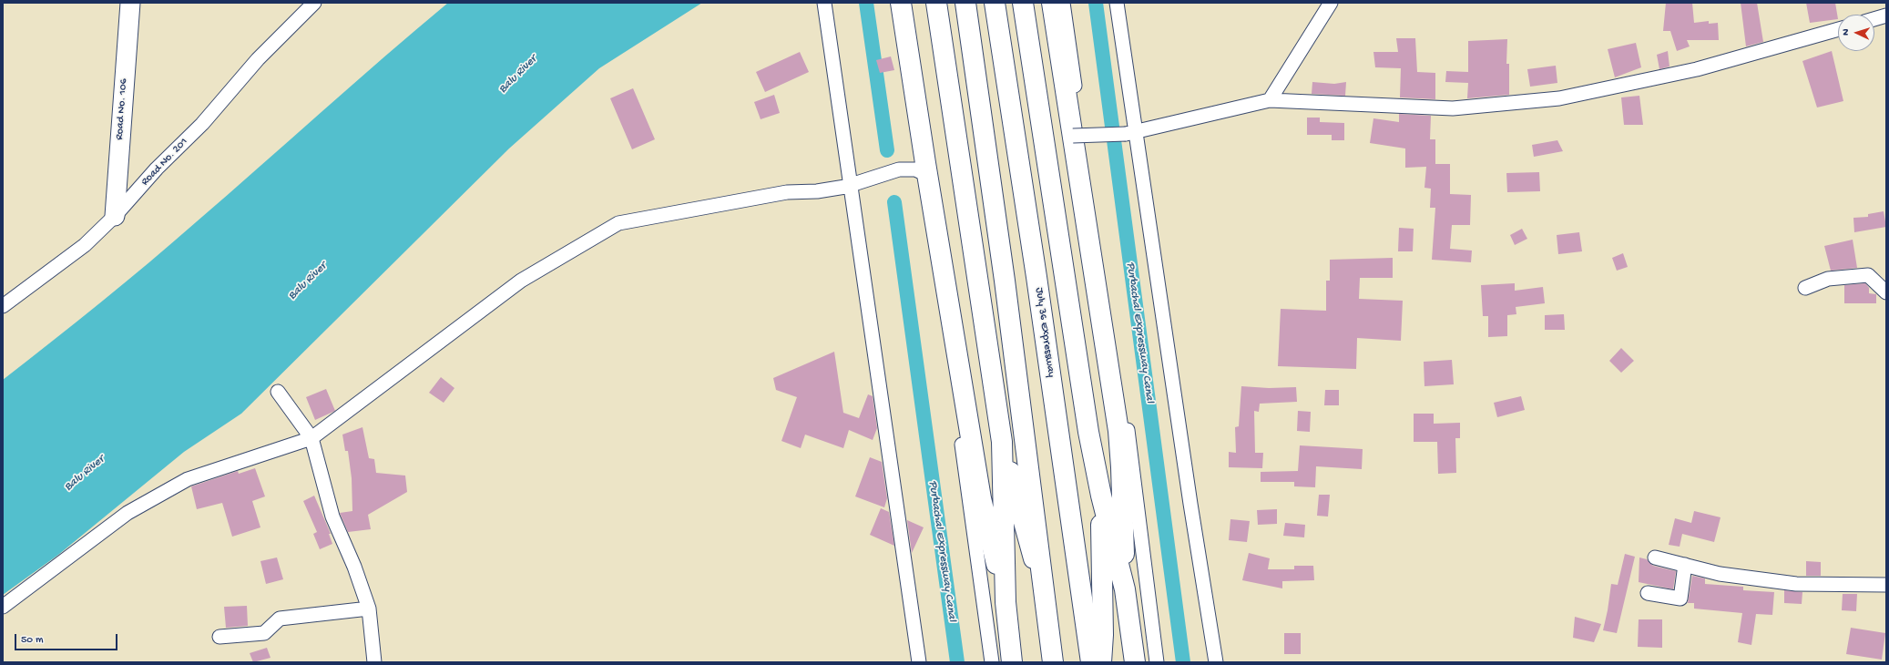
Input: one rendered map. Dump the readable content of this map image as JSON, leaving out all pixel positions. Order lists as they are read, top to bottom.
{
  "streets": {
    "main road": ["July 36 Expressway"],
    "street": ["Road No. 106", "Road No. 201"]
  },
  "crossings": [
    ["Road No. 106", "Road No. 201"]
  ],
  "water": ["Balu River", "Purbachal Expressway Canal"],
  "scale_bar": "50 m",
  "north": "left"
}
